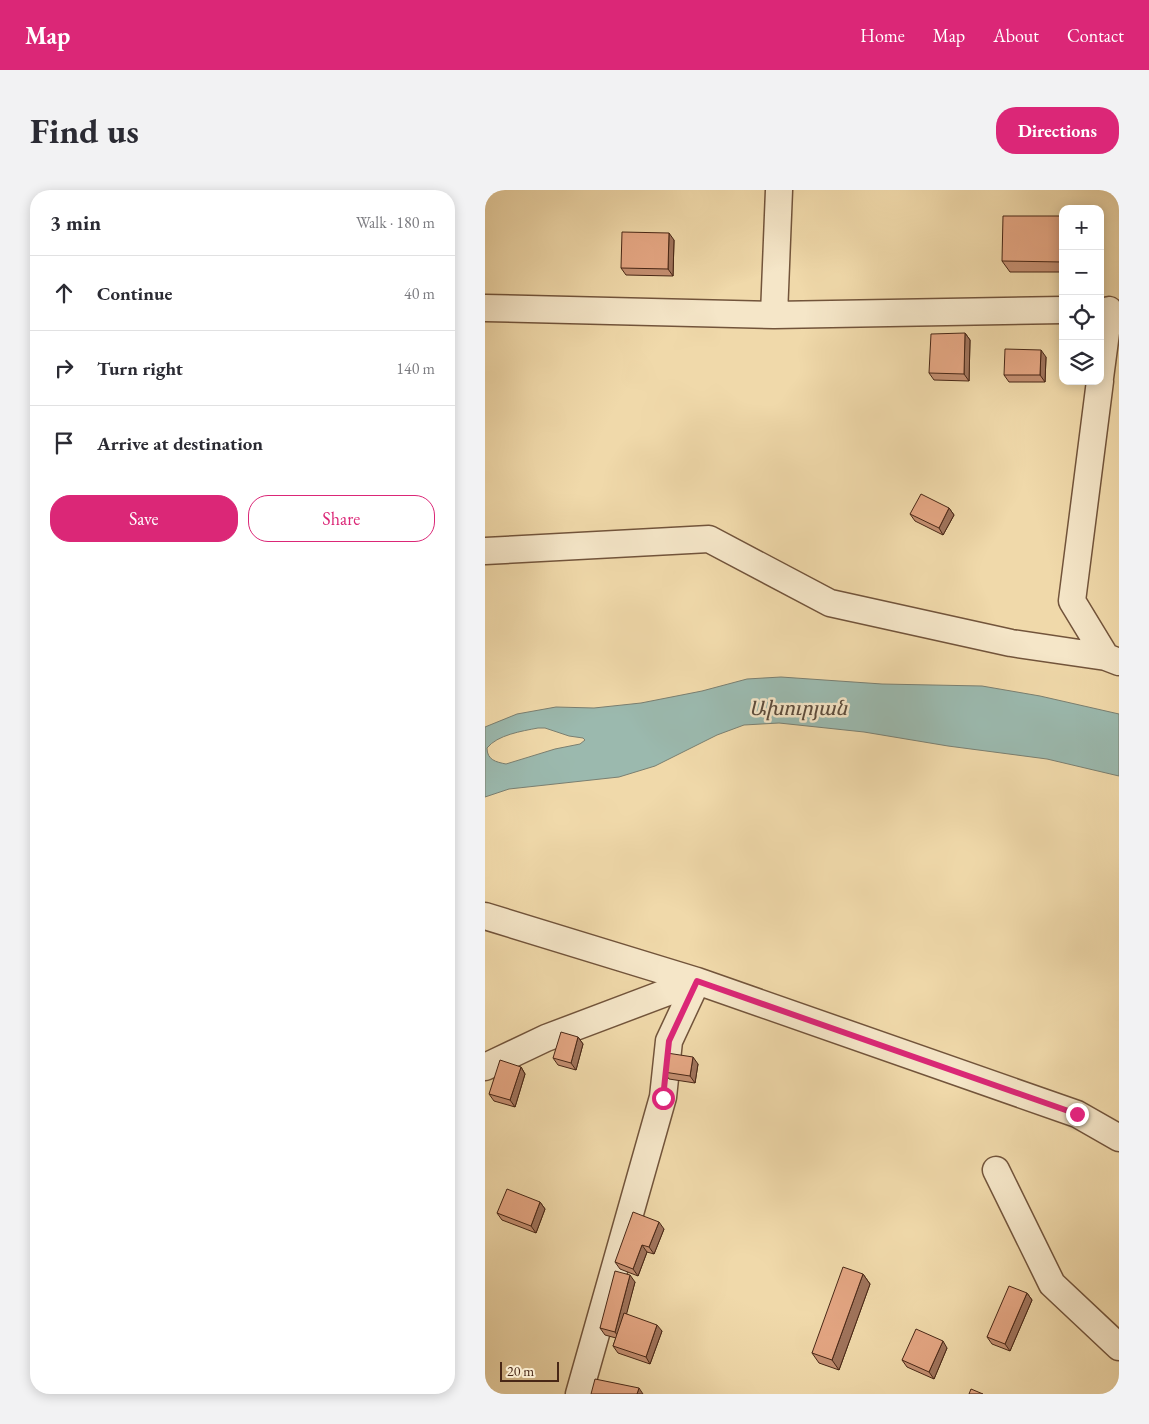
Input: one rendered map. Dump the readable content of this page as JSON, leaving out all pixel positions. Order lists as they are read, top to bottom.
{
  "water": ["Ախուրյան"],
  "scale_bar": "20 m",
  "page": {
    "header": "Map",
    "nav": [
      "Home",
      "Map",
      "About",
      "Contact"
    ],
    "buttons": [
      "Directions",
      ["Save", "Share"]
    ],
    "title": "Find us",
    "heading": ["3 min", "Walk · 180 m"],
    "map_buttons": ["+", "−"],
    "list": [
      ["Continue", "40 m"],
      ["Turn right", "140 m"],
      "Arrive at destination"
    ],
    "scale": "20 m"
  }
}
